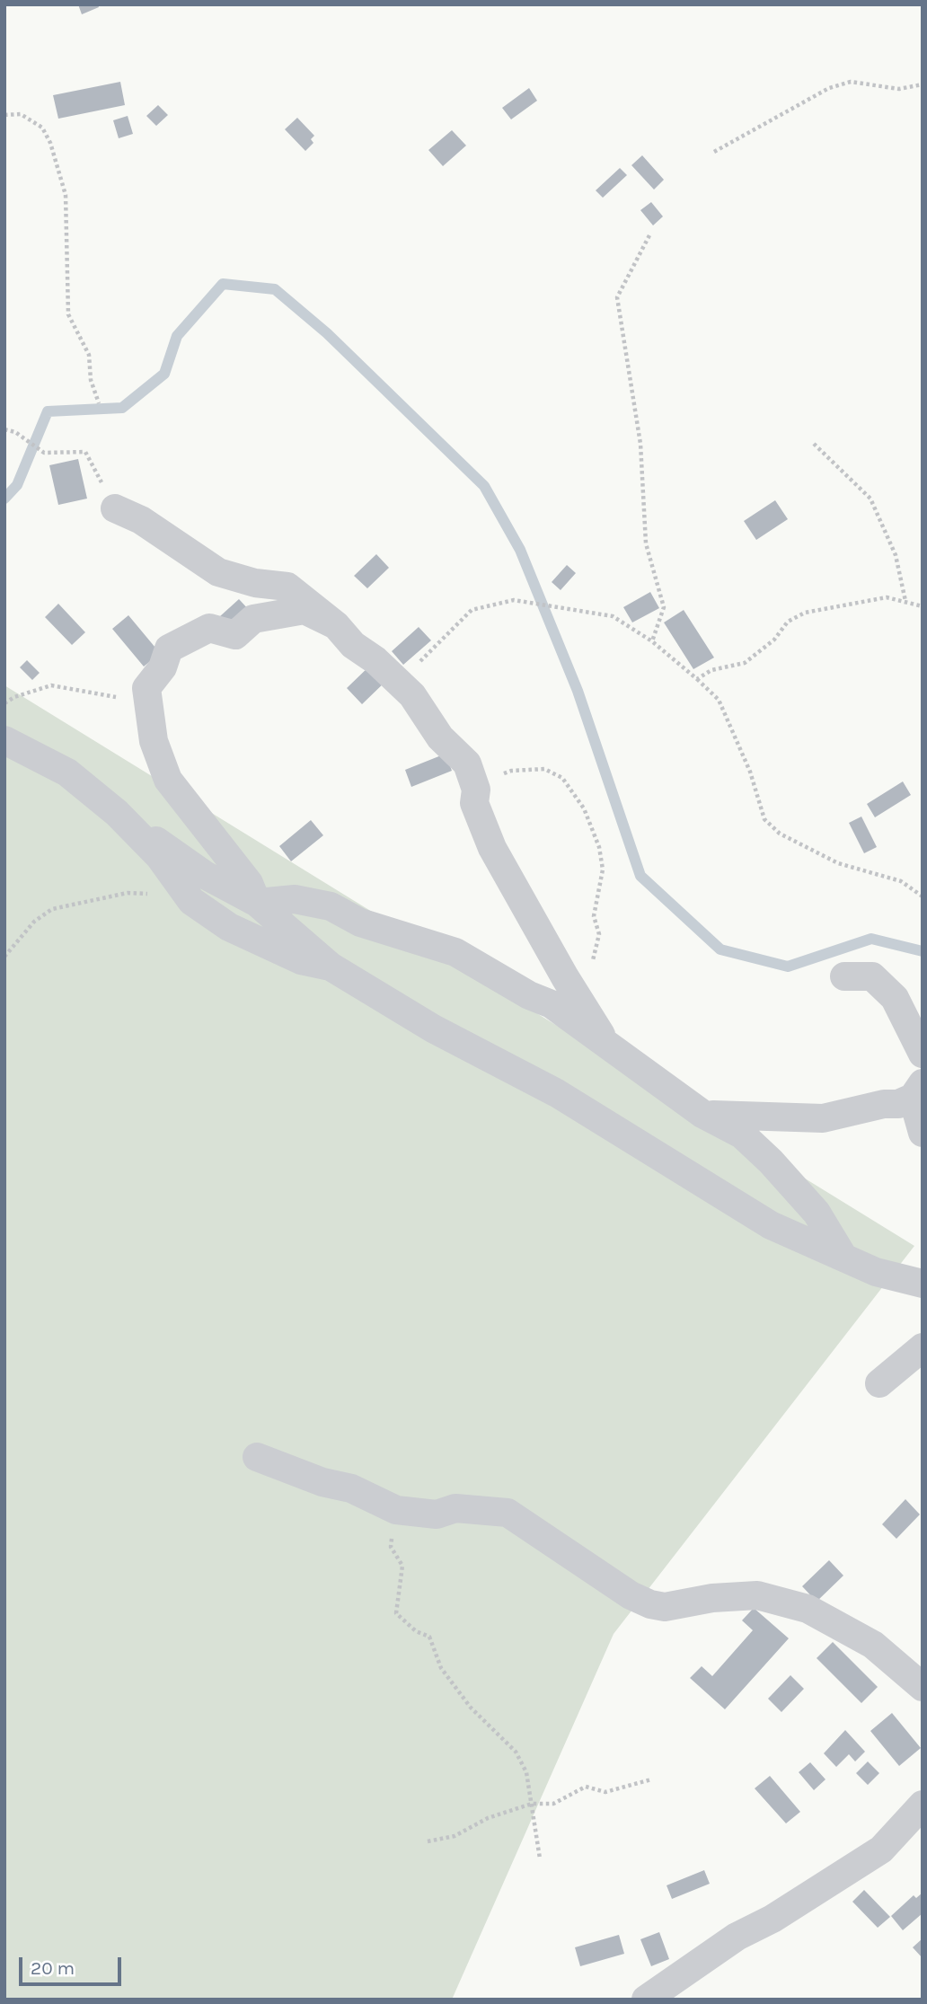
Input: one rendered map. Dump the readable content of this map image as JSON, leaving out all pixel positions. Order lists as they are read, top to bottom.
{
  "scale_bar": "20 m"
}
